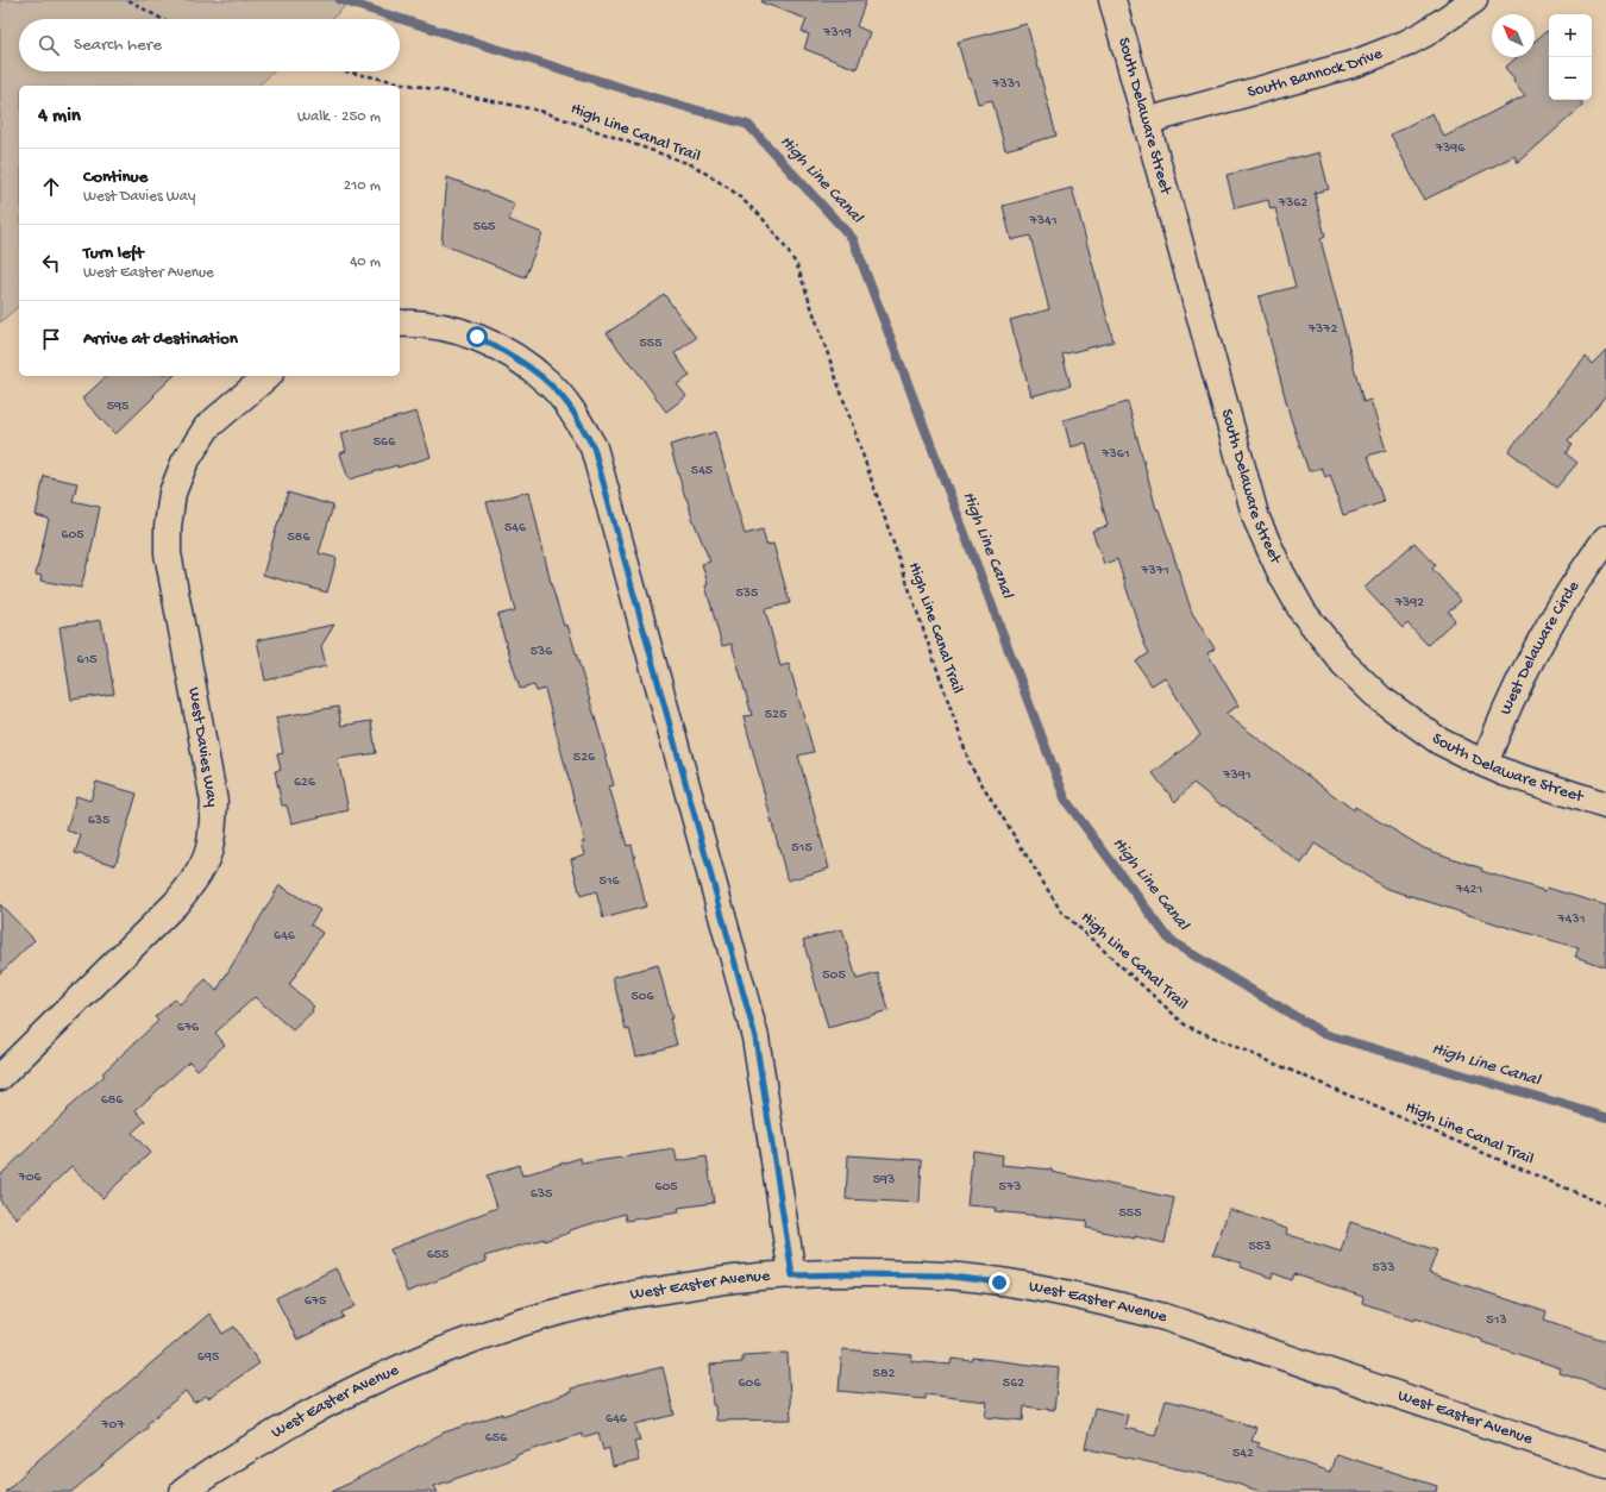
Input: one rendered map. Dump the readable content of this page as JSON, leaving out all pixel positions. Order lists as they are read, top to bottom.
{
  "streets": {
    "street": [
      "South Bannock Drive",
      "South Delaware Street",
      "West Delaware Circle",
      "West Davies Way",
      "West Easter Avenue"
    ],
    "path": ["High Line Canal Trail"]
  },
  "crossings": [
    ["South Bannock Drive", "South Delaware Street"],
    ["South Delaware Street", "West Delaware Circle"]
  ],
  "water": ["High Line Canal"],
  "house_numbers": [
    "7319",
    "7331",
    "7396",
    "7362",
    "7341",
    "565",
    "7372",
    "555",
    "595",
    "566",
    "7361",
    "545",
    "546",
    "605",
    "586",
    "7371",
    "535",
    "7392",
    "536",
    "615",
    "525",
    "526",
    "7391",
    "626",
    "635",
    "515",
    "516",
    "7421",
    "7431",
    "646",
    "505",
    "506",
    "676",
    "686",
    "706",
    "593",
    "605",
    "573",
    "635",
    "555",
    "553",
    "655",
    "533",
    "675",
    "513",
    "695",
    "582",
    "606",
    "562",
    "646",
    "707",
    "656",
    "542"
  ],
  "north": "top left",
  "page": {
    "map_buttons": ["+", "−"],
    "search": "Search here",
    "heading": ["4 min", "Walk · 250 m"],
    "list": [
      ["Continue", "West Davies Way", "210 m"],
      ["Turn left", "West Easter Avenue", "40 m"],
      "Arrive at destination"
    ]
  }
}
